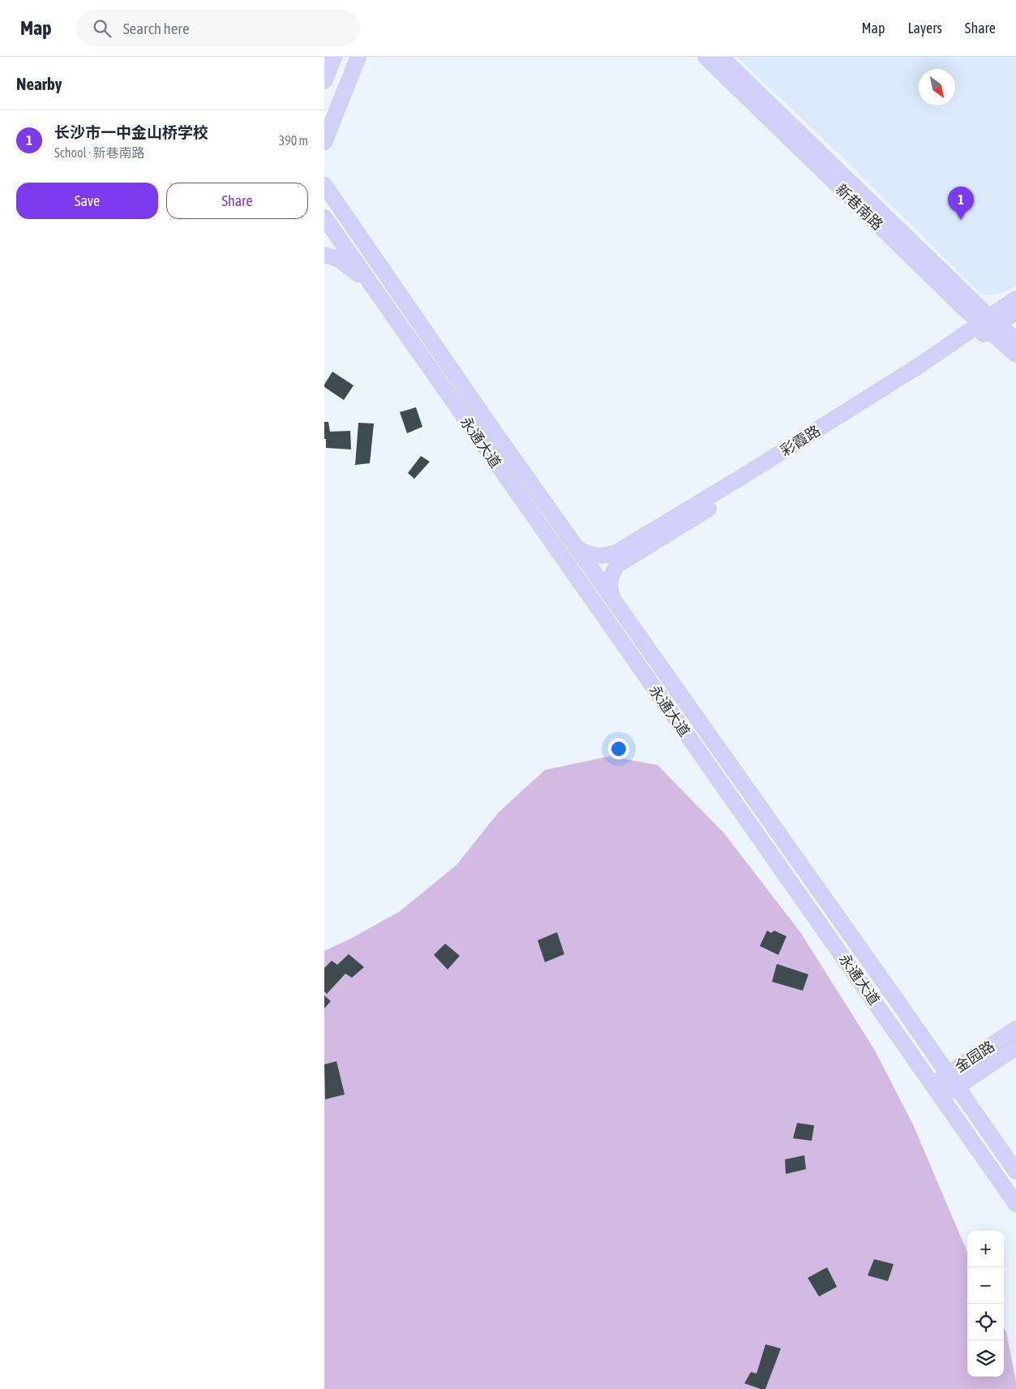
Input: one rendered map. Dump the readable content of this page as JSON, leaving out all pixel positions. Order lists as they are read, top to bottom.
{
  "streets": {
    "main road": [
      "新巷南路",
      "彩霞路",
      "永通大道",
      "金园路"
    ]
  },
  "crossings": [
    ["新巷南路", "彩霞路"],
    ["彩霞路", "永通大道"],
    ["永通大道", "金园路"]
  ],
  "north": "bottom right",
  "page": {
    "header": "Map",
    "search": "Search here",
    "nav": ["Map", "Layers", "Share"],
    "heading": "Nearby",
    "list": [
      {
        "mark": "1",
        "name": "长沙市一中金山桥学校",
        "note": "School · 新巷南路",
        "value": "390 m"
      }
    ],
    "buttons": ["Save", "Share"],
    "pins": "1",
    "map_buttons": ["+", "−"]
  }
}
